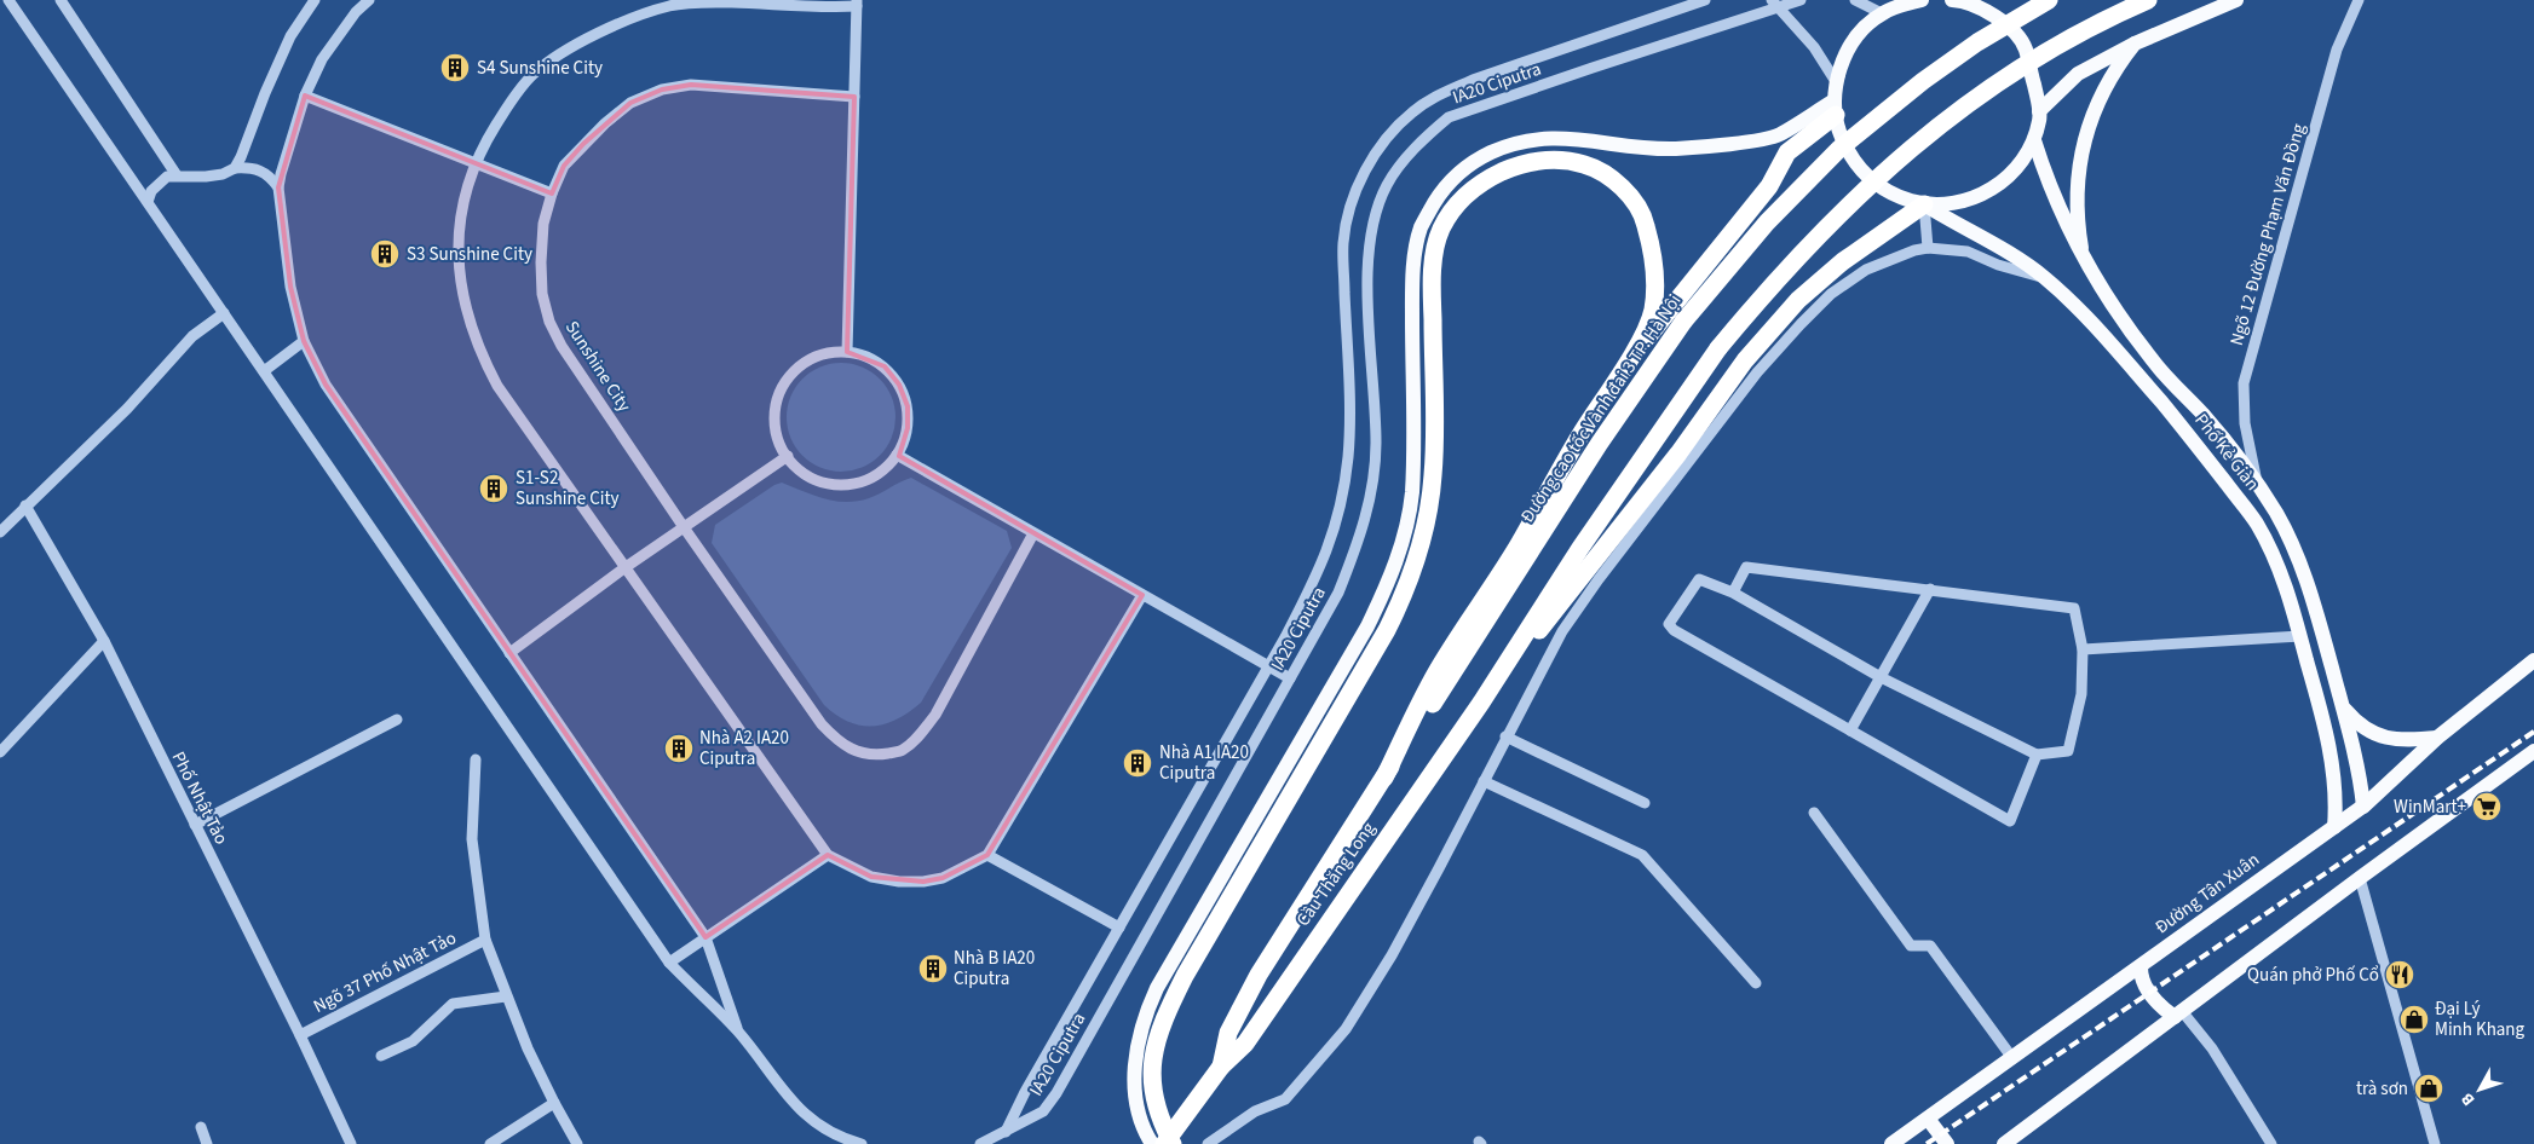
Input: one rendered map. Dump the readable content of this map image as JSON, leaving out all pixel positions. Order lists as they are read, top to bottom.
{
  "streets": {
    "highway": ["Đường cao tốc Vành đai 3 TP. Hà Nội", "Cầu Thăng Long"],
    "main road": ["Phố Kẻ Giàn", "Đường Tân Xuân"],
    "street": [
      "IA20 Ciputra",
      "Ngõ 12 Đường Phạm Văn Đồng",
      "Sunshine City",
      "Phố Nhật Tảo",
      "Ngõ 37 Phố Nhật Tảo"
    ]
  },
  "crossings": [
    ["Ngõ 12 Đường Phạm Văn Đồng", "Phố Kẻ Giàn"],
    ["Đường cao tốc Vành đai 3 TP. Hà Nội", "Cầu Thăng Long"],
    ["Phố Kẻ Giàn", "Đường Tân Xuân"],
    ["Phố Nhật Tảo", "Ngõ 37 Phố Nhật Tảo"]
  ],
  "places": {
    "building": [
      "S4 Sunshine City",
      "S3 Sunshine City",
      "S1-S2 Sunshine City",
      "Nhà A2 IA20 Ciputra",
      "Nhà A1 IA20 Ciputra",
      "Nhà B IA20 Ciputra"
    ],
    "supermarket": ["WinMart+"],
    "restaurant": ["Quán phở Phố Cổ"],
    "shop": ["Đại Lý Minh Khang", "trà sơn"]
  },
  "north": "bottom left"
}
